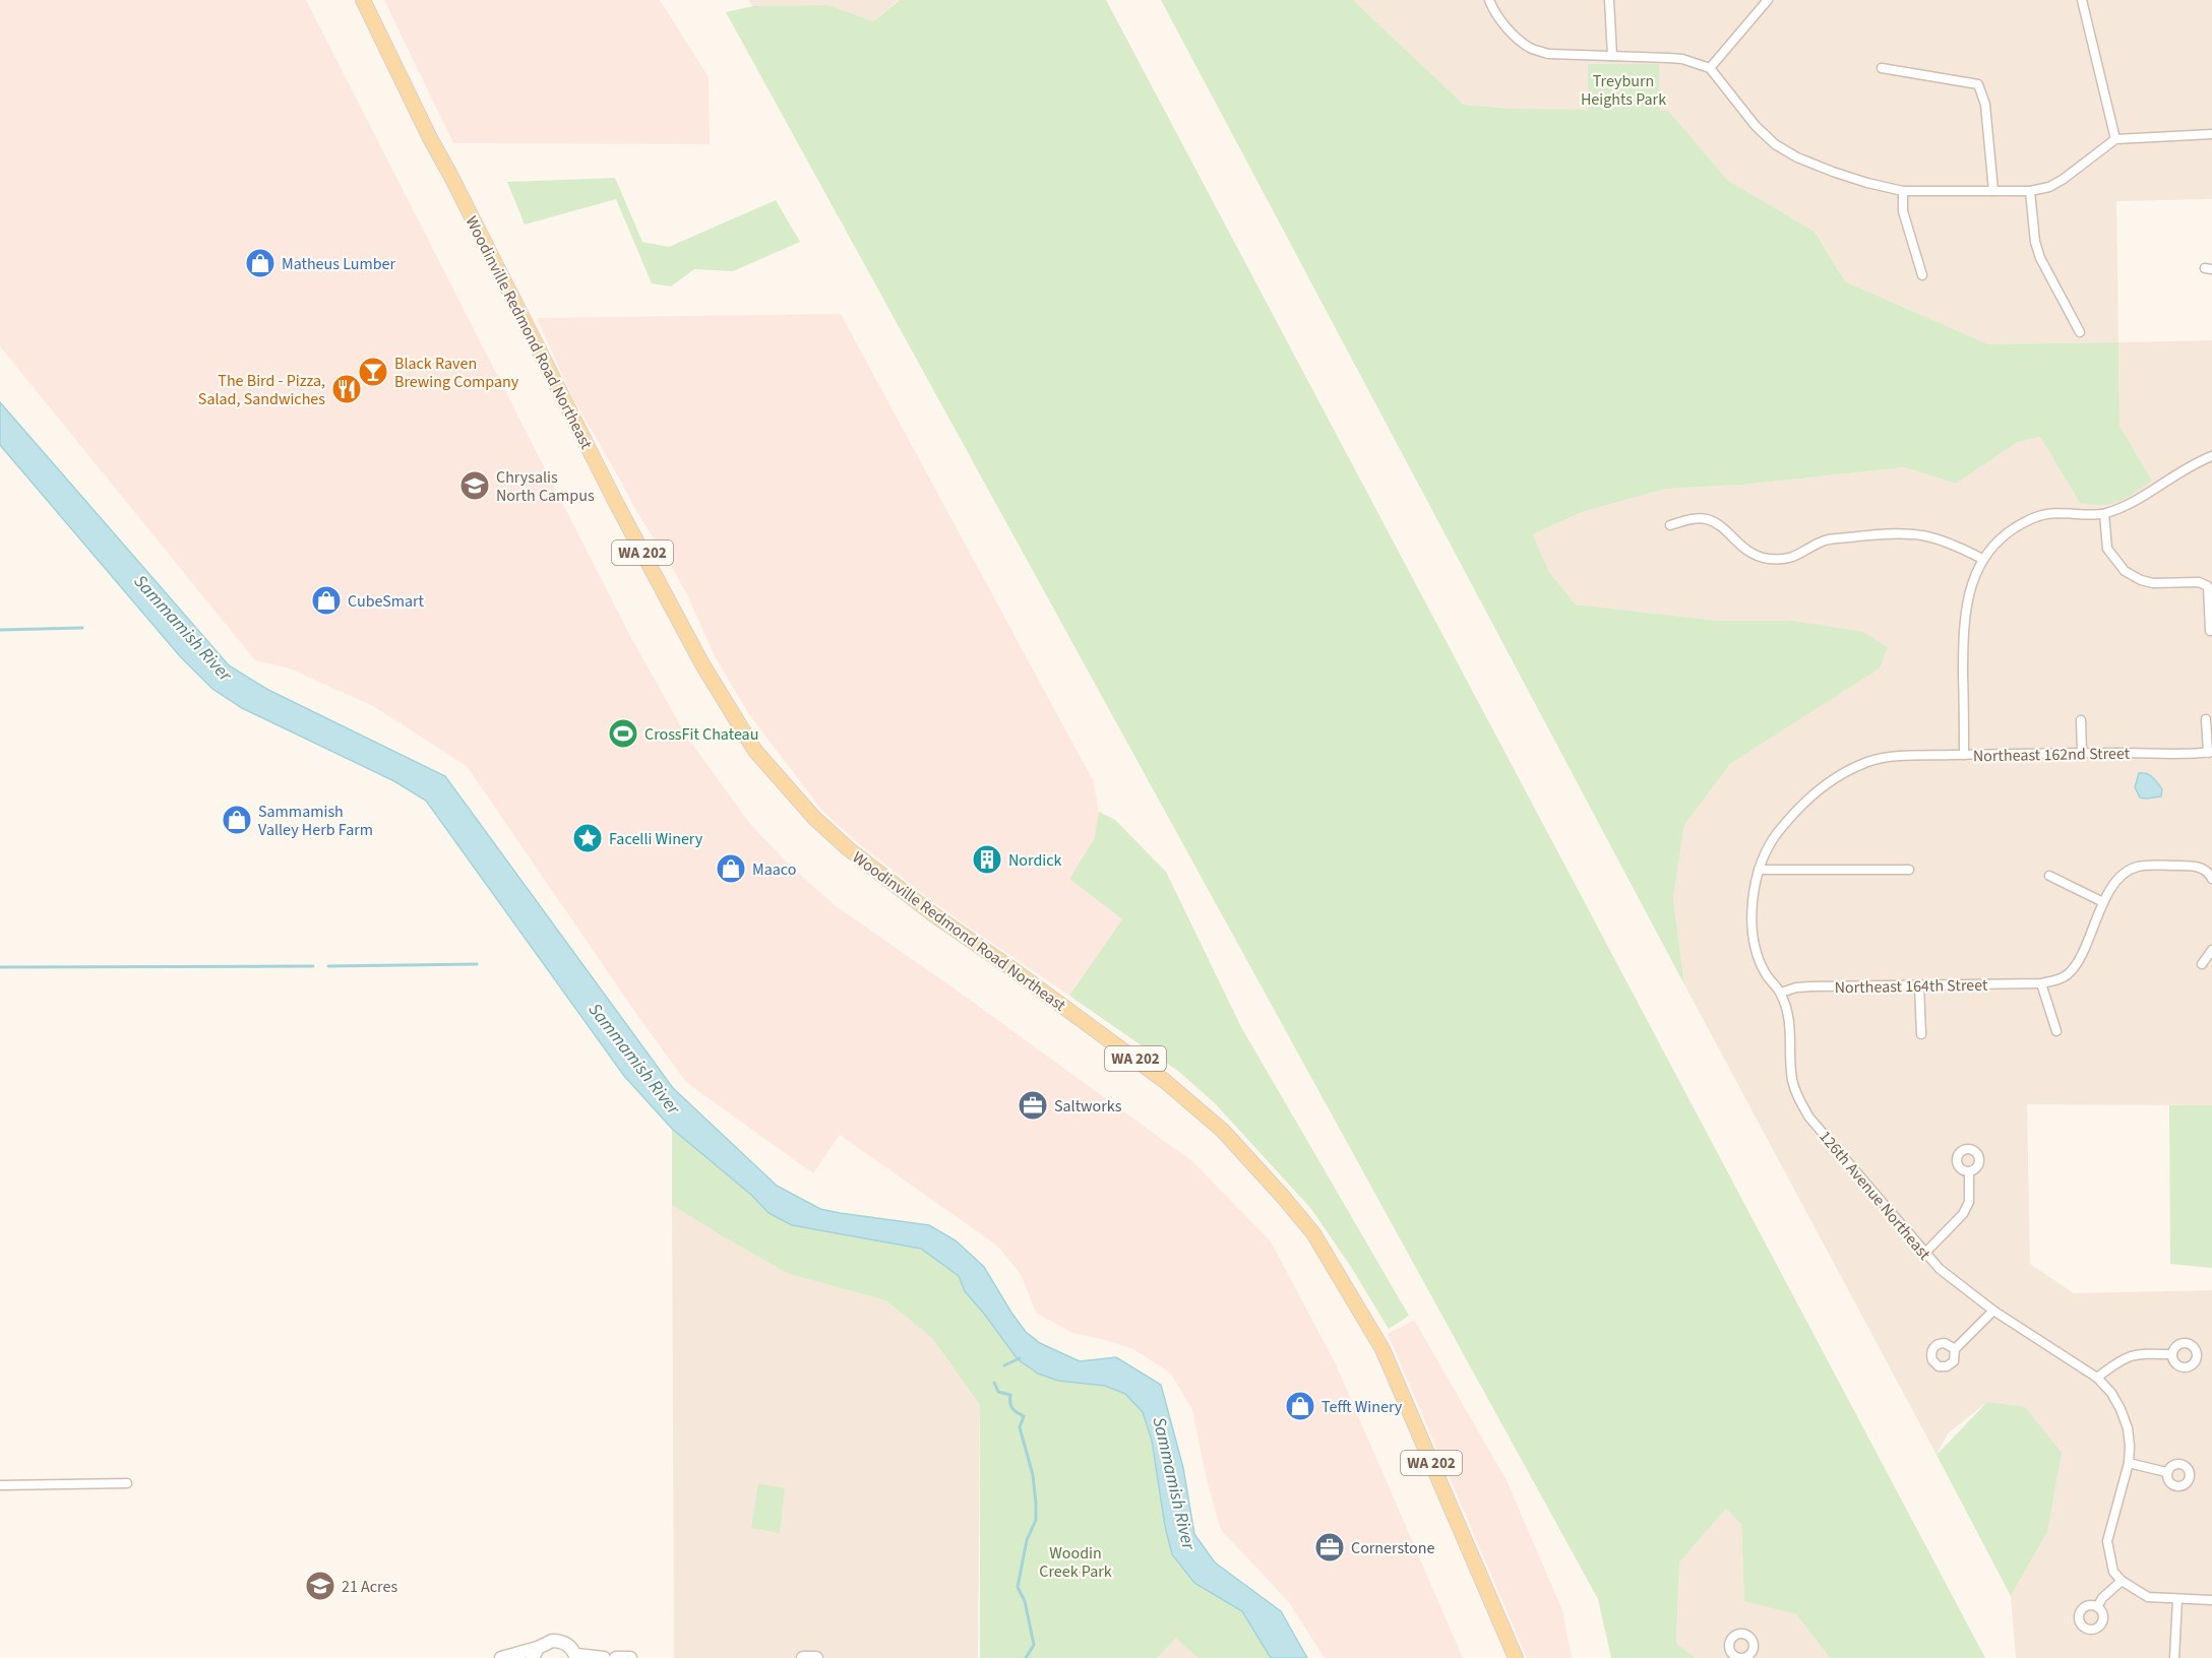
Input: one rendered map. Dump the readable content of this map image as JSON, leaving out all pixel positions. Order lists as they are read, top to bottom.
{
  "streets": {
    "main road": ["Woodinville Redmond Road Northeast", "WA 202"],
    "street": ["Northeast 162nd Street", "Northeast 164th Street", "126th Avenue Northeast"]
  },
  "crossings": [
    ["Northeast 162nd Street", "126th Avenue Northeast"],
    ["Northeast 164th Street", "126th Avenue Northeast"]
  ],
  "water": ["Sammamish River"],
  "parks": ["Treyburn Heights Park", "Woodin Creek Park"],
  "places": {
    "shop": [
      "Matheus Lumber",
      "CubeSmart",
      "Sammamish Valley Herb Farm",
      "Maaco",
      "Tefft Winery"
    ],
    "bar": ["Black Raven Brewing Company"],
    "restaurant": ["The Bird - Pizza, Salad, Sandwiches"],
    "school or university": ["Chrysalis North Campus", "21 Acres"],
    "sports": ["CrossFit Chateau"],
    "place": ["Facelli Winery"],
    "building": ["Nordick"],
    "office": ["Saltworks", "Cornerstone"]
  }
}
